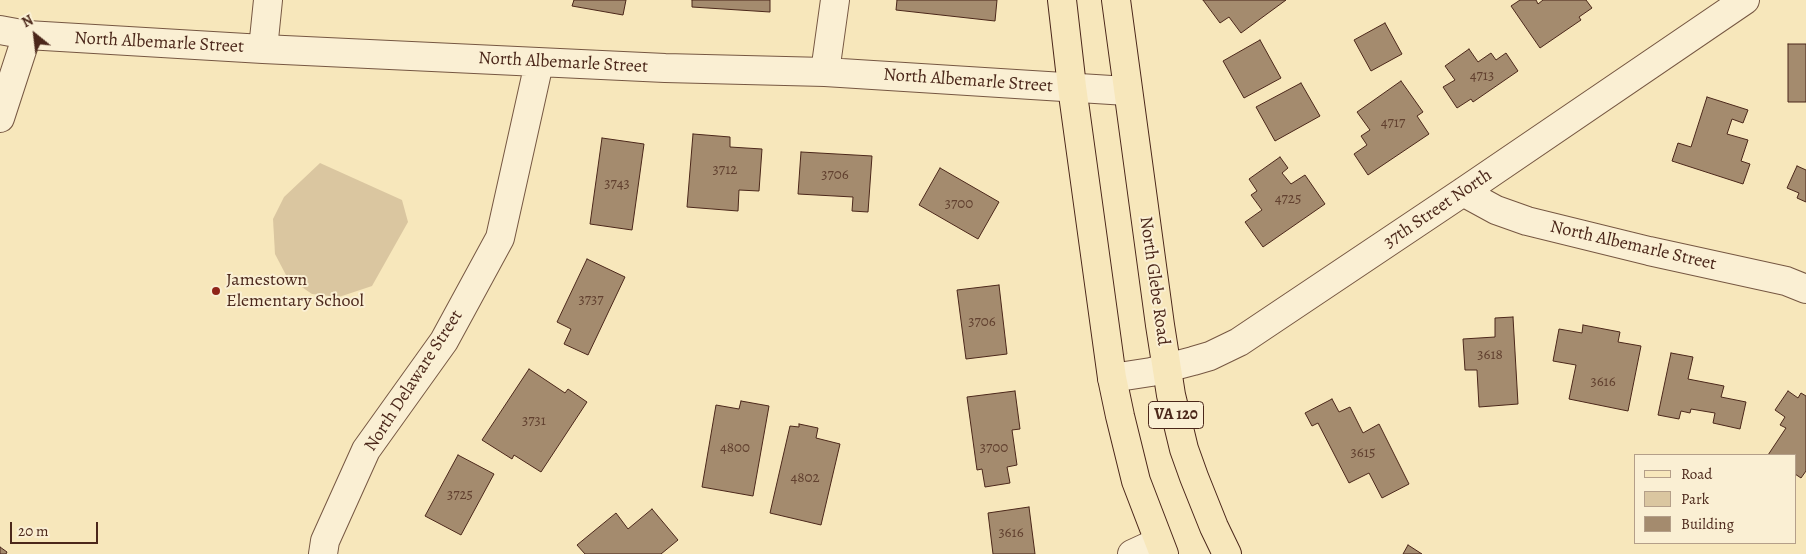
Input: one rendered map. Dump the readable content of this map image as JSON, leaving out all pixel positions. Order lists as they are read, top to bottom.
{
  "streets": {
    "main road": ["North Glebe Road", "VA 120"],
    "street": ["North Albemarle Street", "37th Street North", "North Delaware Street"]
  },
  "crossings": [
    ["North Albemarle Street", "37th Street North"],
    ["North Albemarle Street", "North Glebe Road"],
    ["North Albemarle Street", "North Delaware Street"],
    ["North Albemarle Street", "VA 120"],
    ["37th Street North", "North Glebe Road"],
    ["37th Street North", "VA 120"]
  ],
  "places": ["Jamestown Elementary School"],
  "house_numbers": [
    "4713",
    "4717",
    "3712",
    "3706",
    "3743",
    "4725",
    "3700",
    "3737",
    "3706",
    "3618",
    "3616",
    "3731",
    "4800",
    "3700",
    "3615",
    "4802",
    "3725",
    "3616"
  ],
  "legend": ["Road", "Park", "Building"],
  "scale_bar": "20 m",
  "north": "top left"
}
